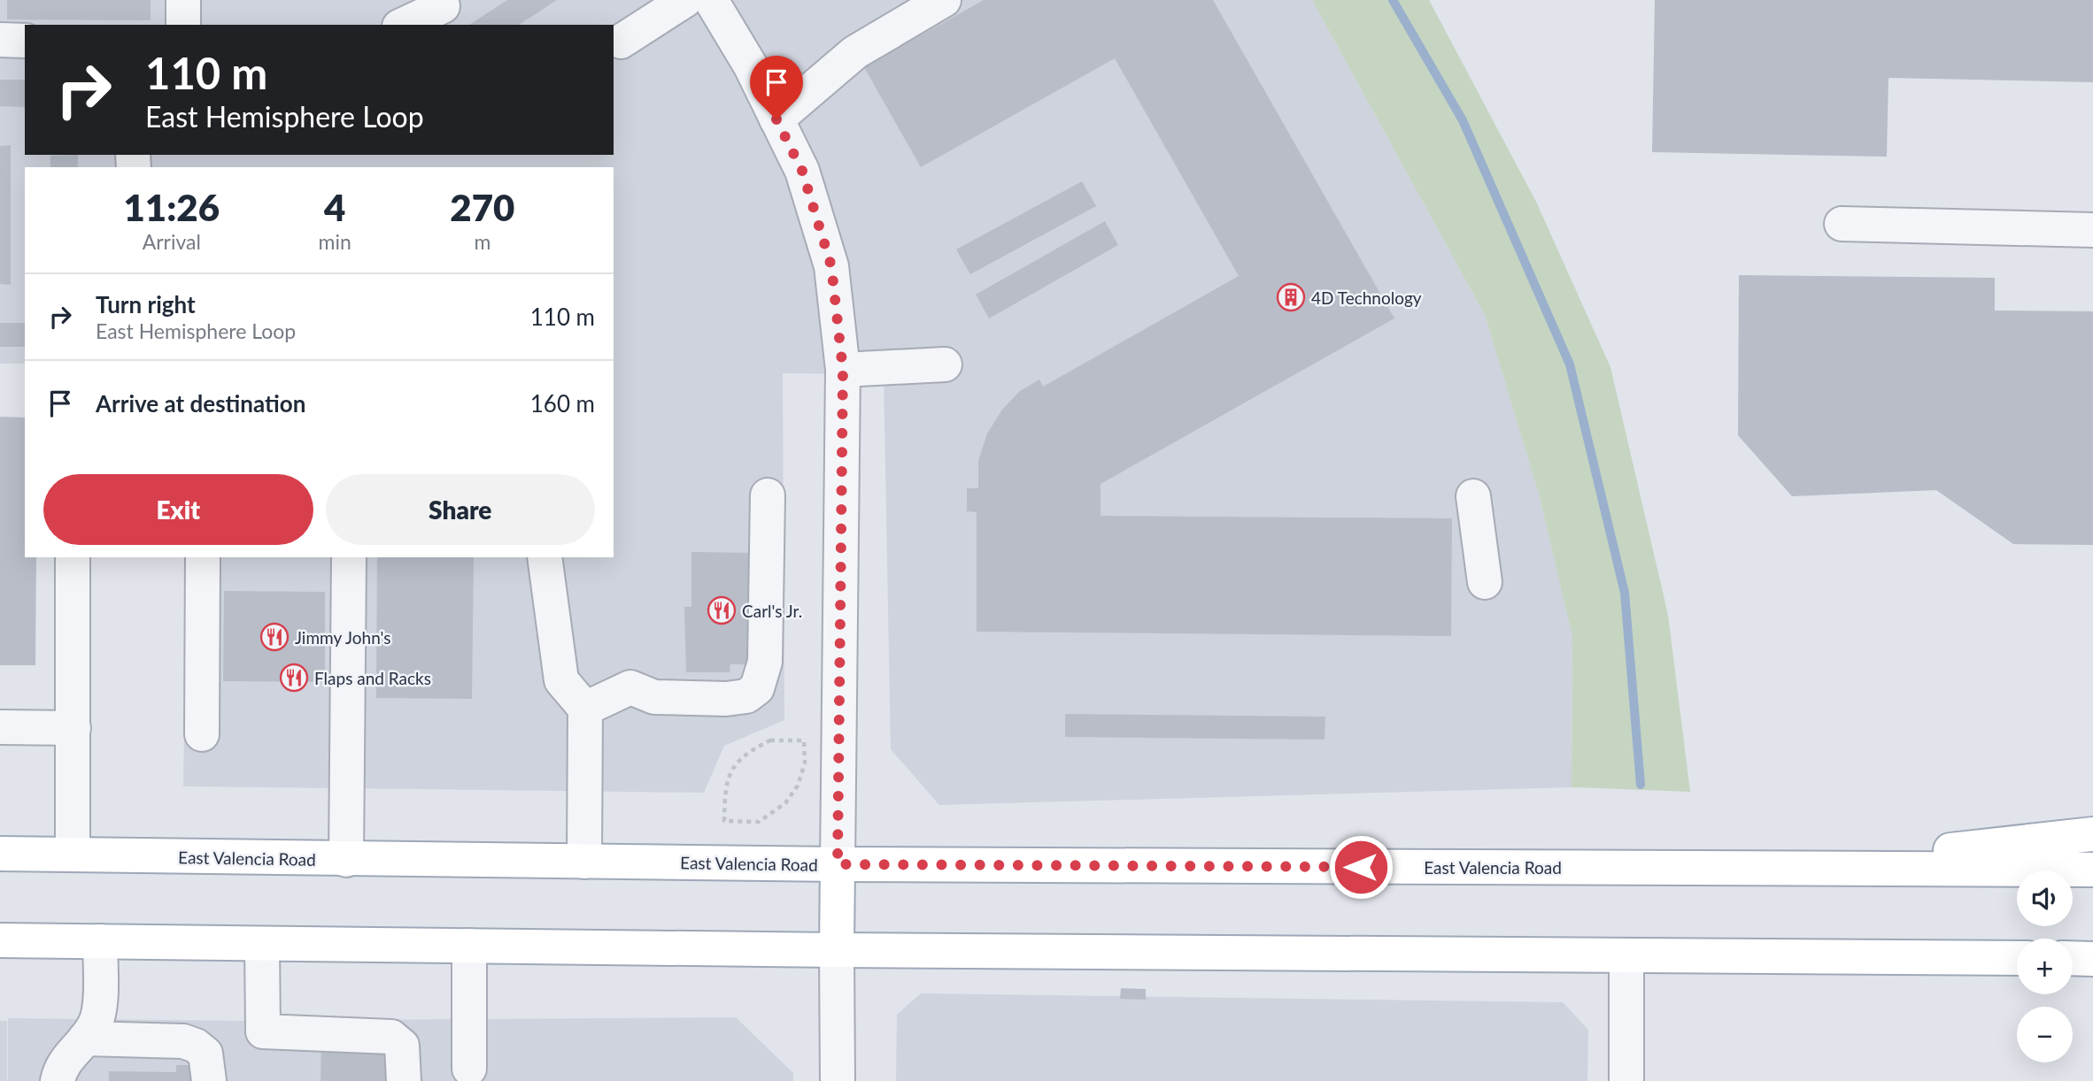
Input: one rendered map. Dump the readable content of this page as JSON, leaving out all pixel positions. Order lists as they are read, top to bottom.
{
  "streets": {
    "main road": ["East Valencia Road"]
  },
  "places": {
    "building": ["4D Technology"],
    "restaurant": ["Carl's Jr.", "Jimmy John's", "Flaps and Racks"]
  },
  "page": {
    "turn": ["110 m", "East Hemisphere Loop"],
    "eta": [
      "11:26",
      "Arrival",
      "4",
      "min",
      "270",
      "m"
    ],
    "list": [
      {
        "name": "Turn right",
        "note": "East Hemisphere Loop",
        "value": "110 m"
      },
      {
        "name": "Arrive at destination",
        "value": "160 m"
      }
    ],
    "buttons": ["Exit", "Share"],
    "map_buttons": ["+", "−"]
  }
}
